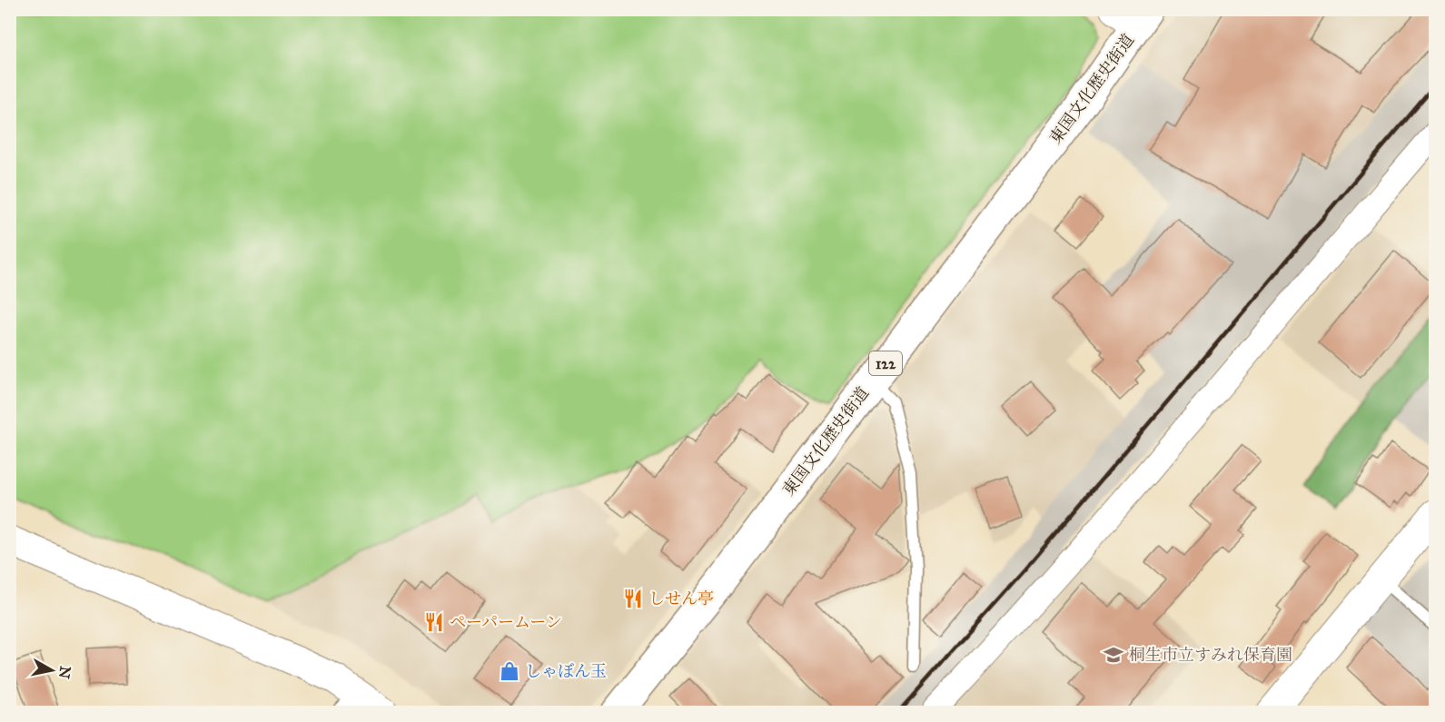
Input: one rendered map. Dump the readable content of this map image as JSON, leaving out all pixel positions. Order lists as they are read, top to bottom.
{
  "streets": {
    "highway": ["東国文化歴史街道", "122"]
  },
  "places": {
    "restaurant": ["しせん亭", "ペーパームーン"],
    "school or university": ["桐生市立すみれ保育園"],
    "shop": ["しゃぼん玉"]
  },
  "north": "right"
}
